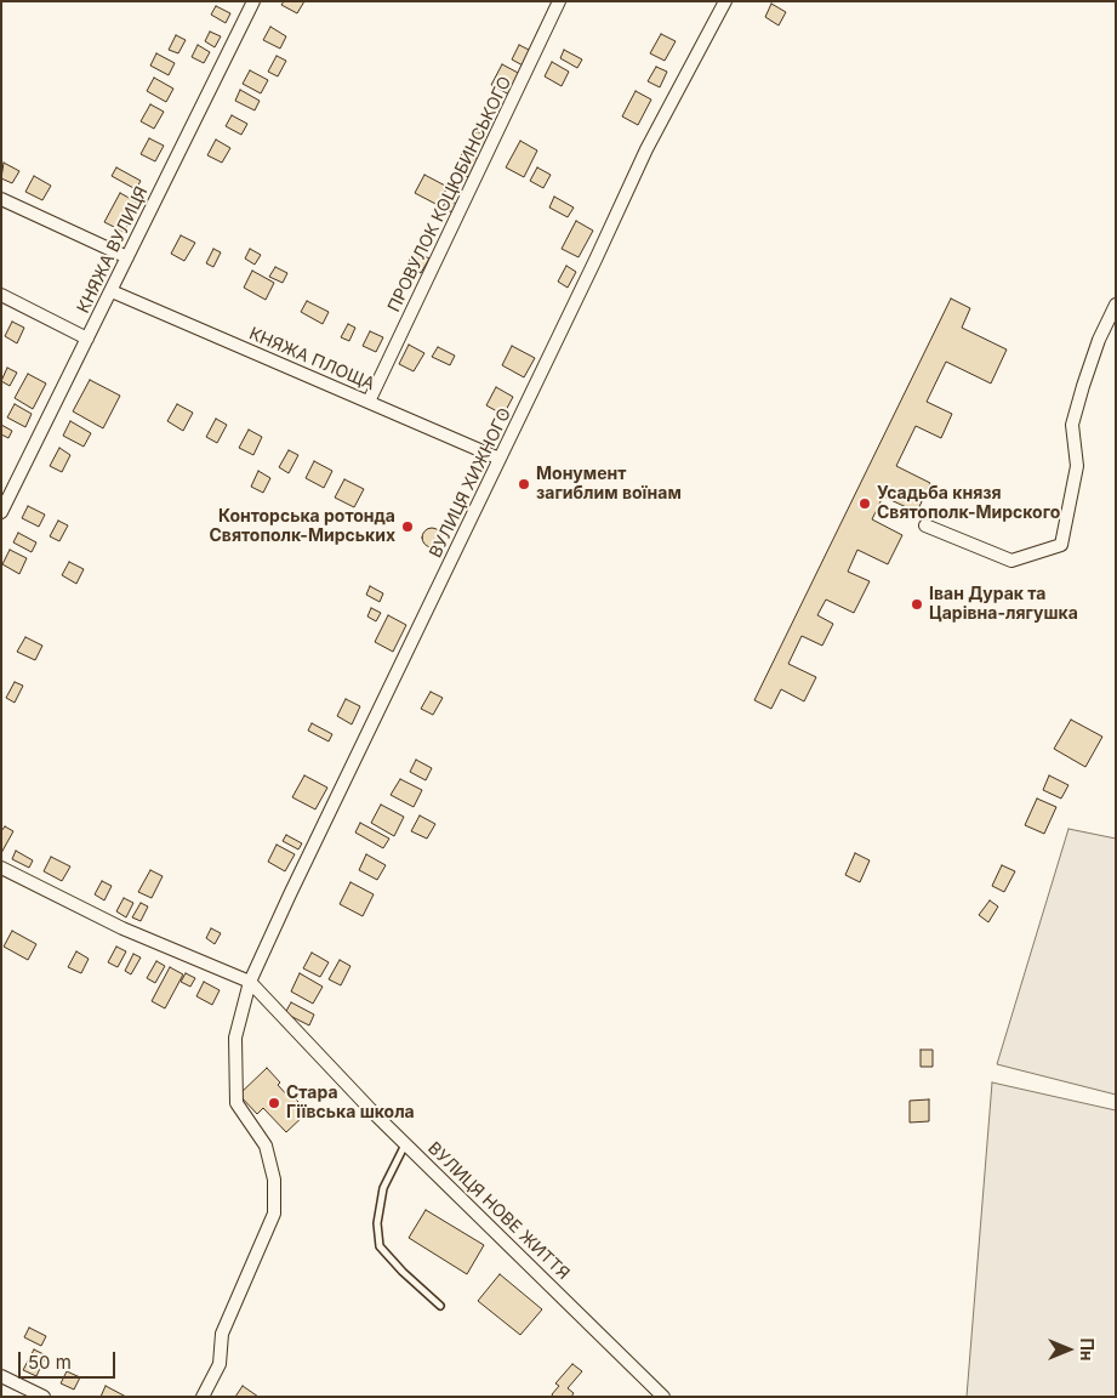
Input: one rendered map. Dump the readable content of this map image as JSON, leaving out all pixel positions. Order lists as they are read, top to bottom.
{
  "streets": {
    "street": [
      "ПРОВУЛОК КОЦЮБИНСЬКОГО",
      "КНЯЖА ВУЛИЦЯ",
      "КНЯЖА ПЛОЩА",
      "ВУЛИЦЯ ХИЖНОГО",
      "ВУЛИЦЯ НОВЕ ЖИТТЯ"
    ]
  },
  "crossings": [
    ["ПРОВУЛОК КОЦЮБИНСЬКОГО", "КНЯЖА ПЛОЩА"],
    ["КНЯЖА ВУЛИЦЯ", "КНЯЖА ПЛОЩА"],
    ["КНЯЖА ПЛОЩА", "ВУЛИЦЯ ХИЖНОГО"],
    ["ВУЛИЦЯ ХИЖНОГО", "ВУЛИЦЯ НОВЕ ЖИТТЯ"]
  ],
  "places": [
    "Монумент загиблим воїнам",
    "Усадьба князя Святополк-Мирского",
    "Конторська ротонда Святополк-Мирських",
    "Іван Дурак та Царівна-лягушка",
    "Стара Гіївська школа"
  ],
  "scale_bar": "50 m",
  "north": "right"
}
